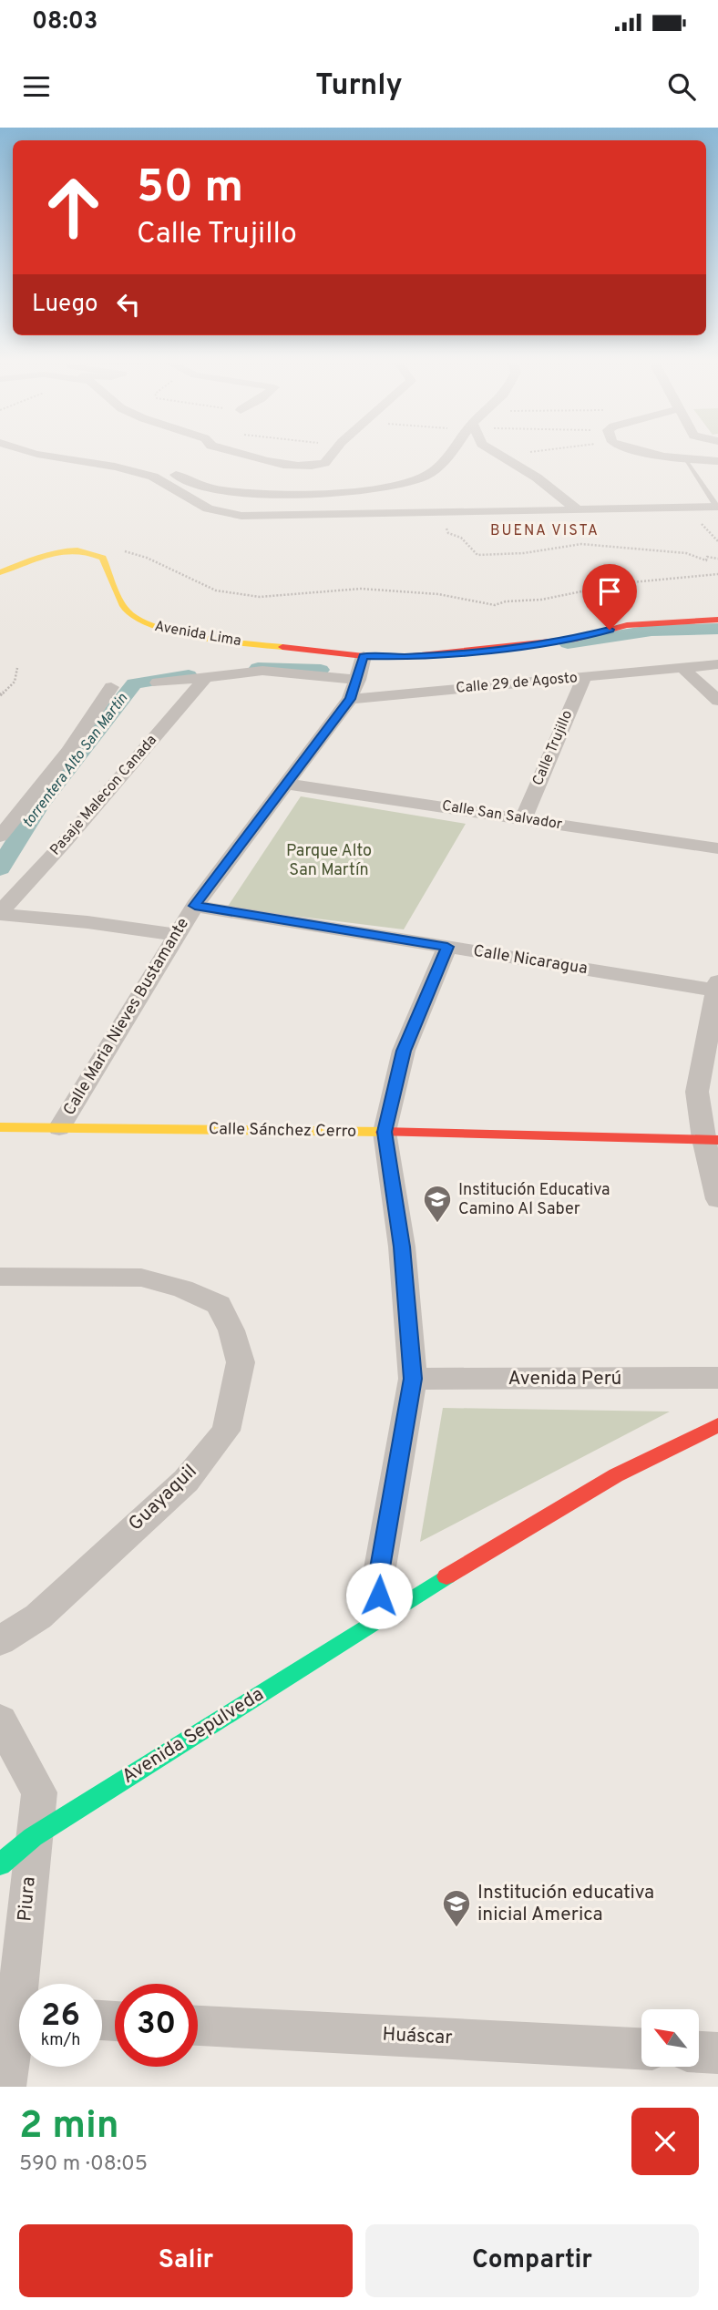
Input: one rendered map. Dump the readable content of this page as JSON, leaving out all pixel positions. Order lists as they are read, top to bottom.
{
  "streets": {
    "street": [
      "Avenida Lima",
      "Calle 29 de Agosto",
      "Calle Trujillo",
      "Pasaje Malecon Canada",
      "Calle San Salvador",
      "Calle Nicaragua",
      "Calle Maria Nieves Bustamante",
      "Calle Sánchez Cerro",
      "Avenida Perú",
      "Guayaquil",
      "Avenida Sepulveda",
      "Piura",
      "Huáscar"
    ]
  },
  "crossings": [
    ["Calle 29 de Agosto", "Calle Trujillo"],
    ["Calle 29 de Agosto", "Calle Maria Nieves Bustamante"],
    ["Calle Trujillo", "Calle San Salvador"],
    ["Calle San Salvador", "Calle Maria Nieves Bustamante"],
    ["Calle Nicaragua", "Calle Maria Nieves Bustamante"],
    ["Calle Maria Nieves Bustamante", "Calle Sánchez Cerro"],
    ["Avenida Sepulveda", "Piura"]
  ],
  "districts": ["BUENA VISTA"],
  "water": ["torrentera Alto San Martin"],
  "parks": ["Parque Alto San Martín"],
  "places": {
    "school or university": ["Institución Educativa Camino Al Saber", "Institución educativa inicial America"]
  },
  "north": "top left",
  "page": {
    "status": "08:03",
    "header": "Turnly",
    "turn": ["50 m", "Calle Trujillo"],
    "then": "Luego",
    "speed": "26 km/h",
    "limit": "30",
    "heading": ["2 min", "590 m · 08:05"],
    "buttons": ["Salir", "Compartir"]
  }
}
